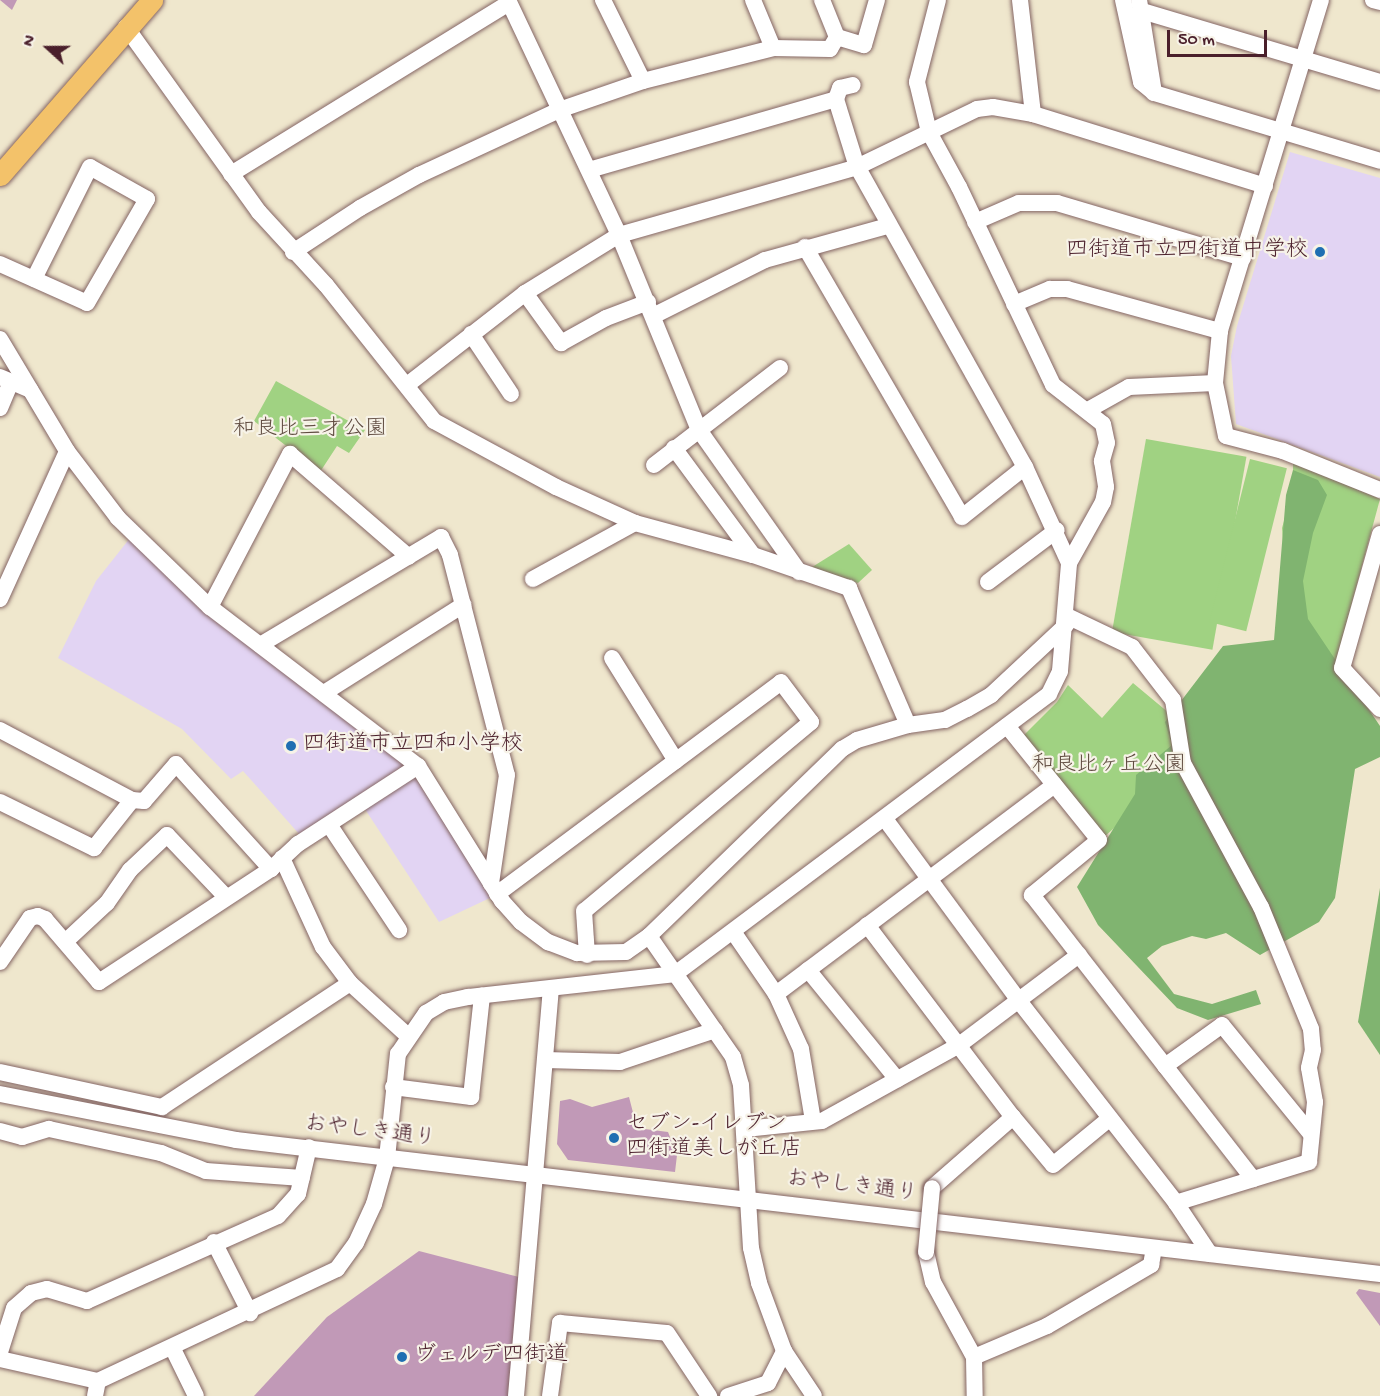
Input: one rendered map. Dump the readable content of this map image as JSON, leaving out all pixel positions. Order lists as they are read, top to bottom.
{
  "streets": {
    "street": ["おやしき通り"]
  },
  "parks": ["和良比三才公園", "和良比ヶ丘公園"],
  "places": [
    "四街道市立四街道中学校",
    "四街道市立四和小学校",
    "セブン-イレブン 四街道美しが丘店",
    "ヴェルデ四街道"
  ],
  "scale_bar": "50 m",
  "north": "left"
}
